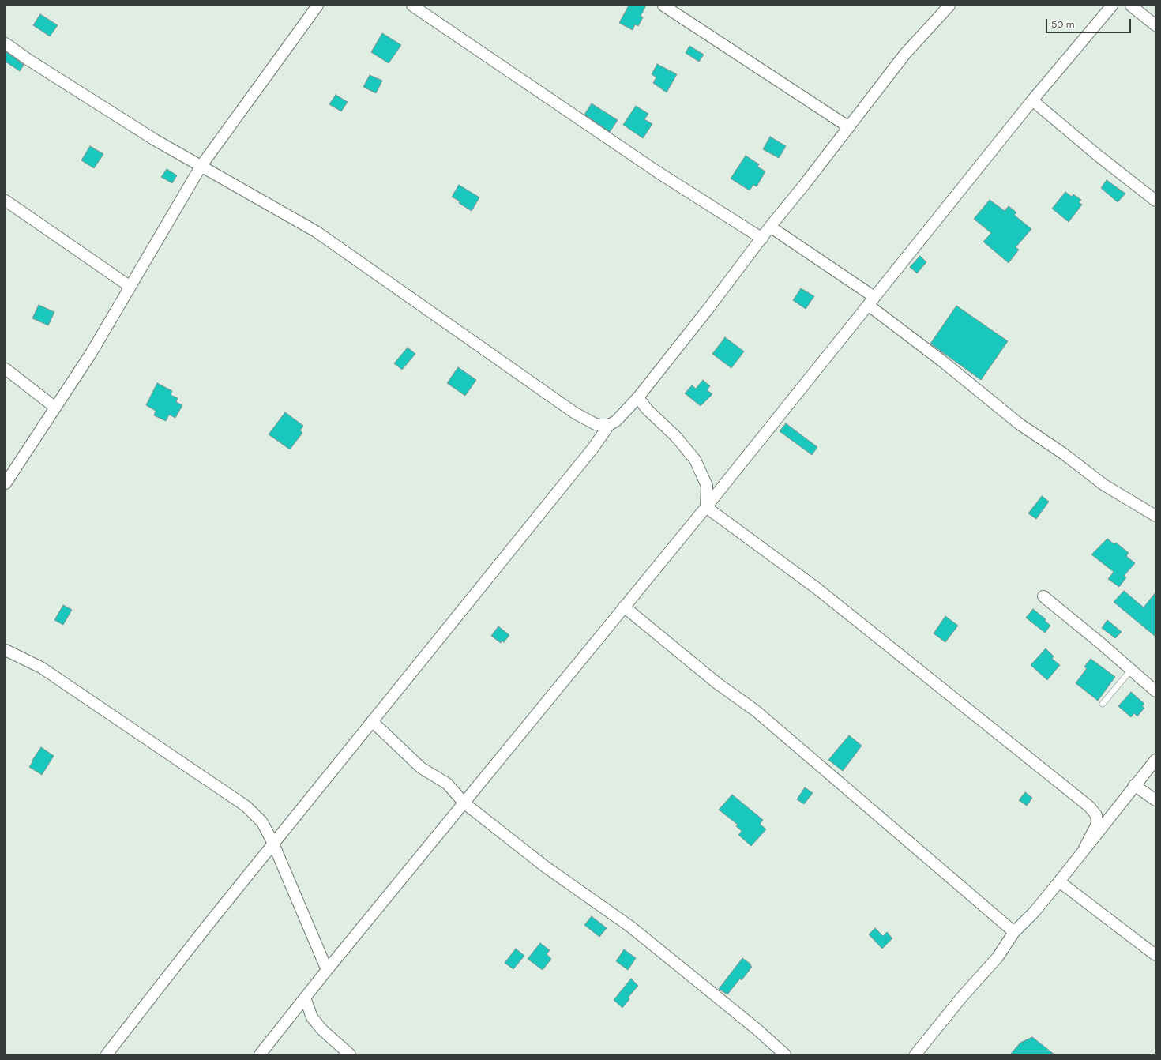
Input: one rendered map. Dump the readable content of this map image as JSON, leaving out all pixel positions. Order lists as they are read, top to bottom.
{
  "scale_bar": "50 m"
}
